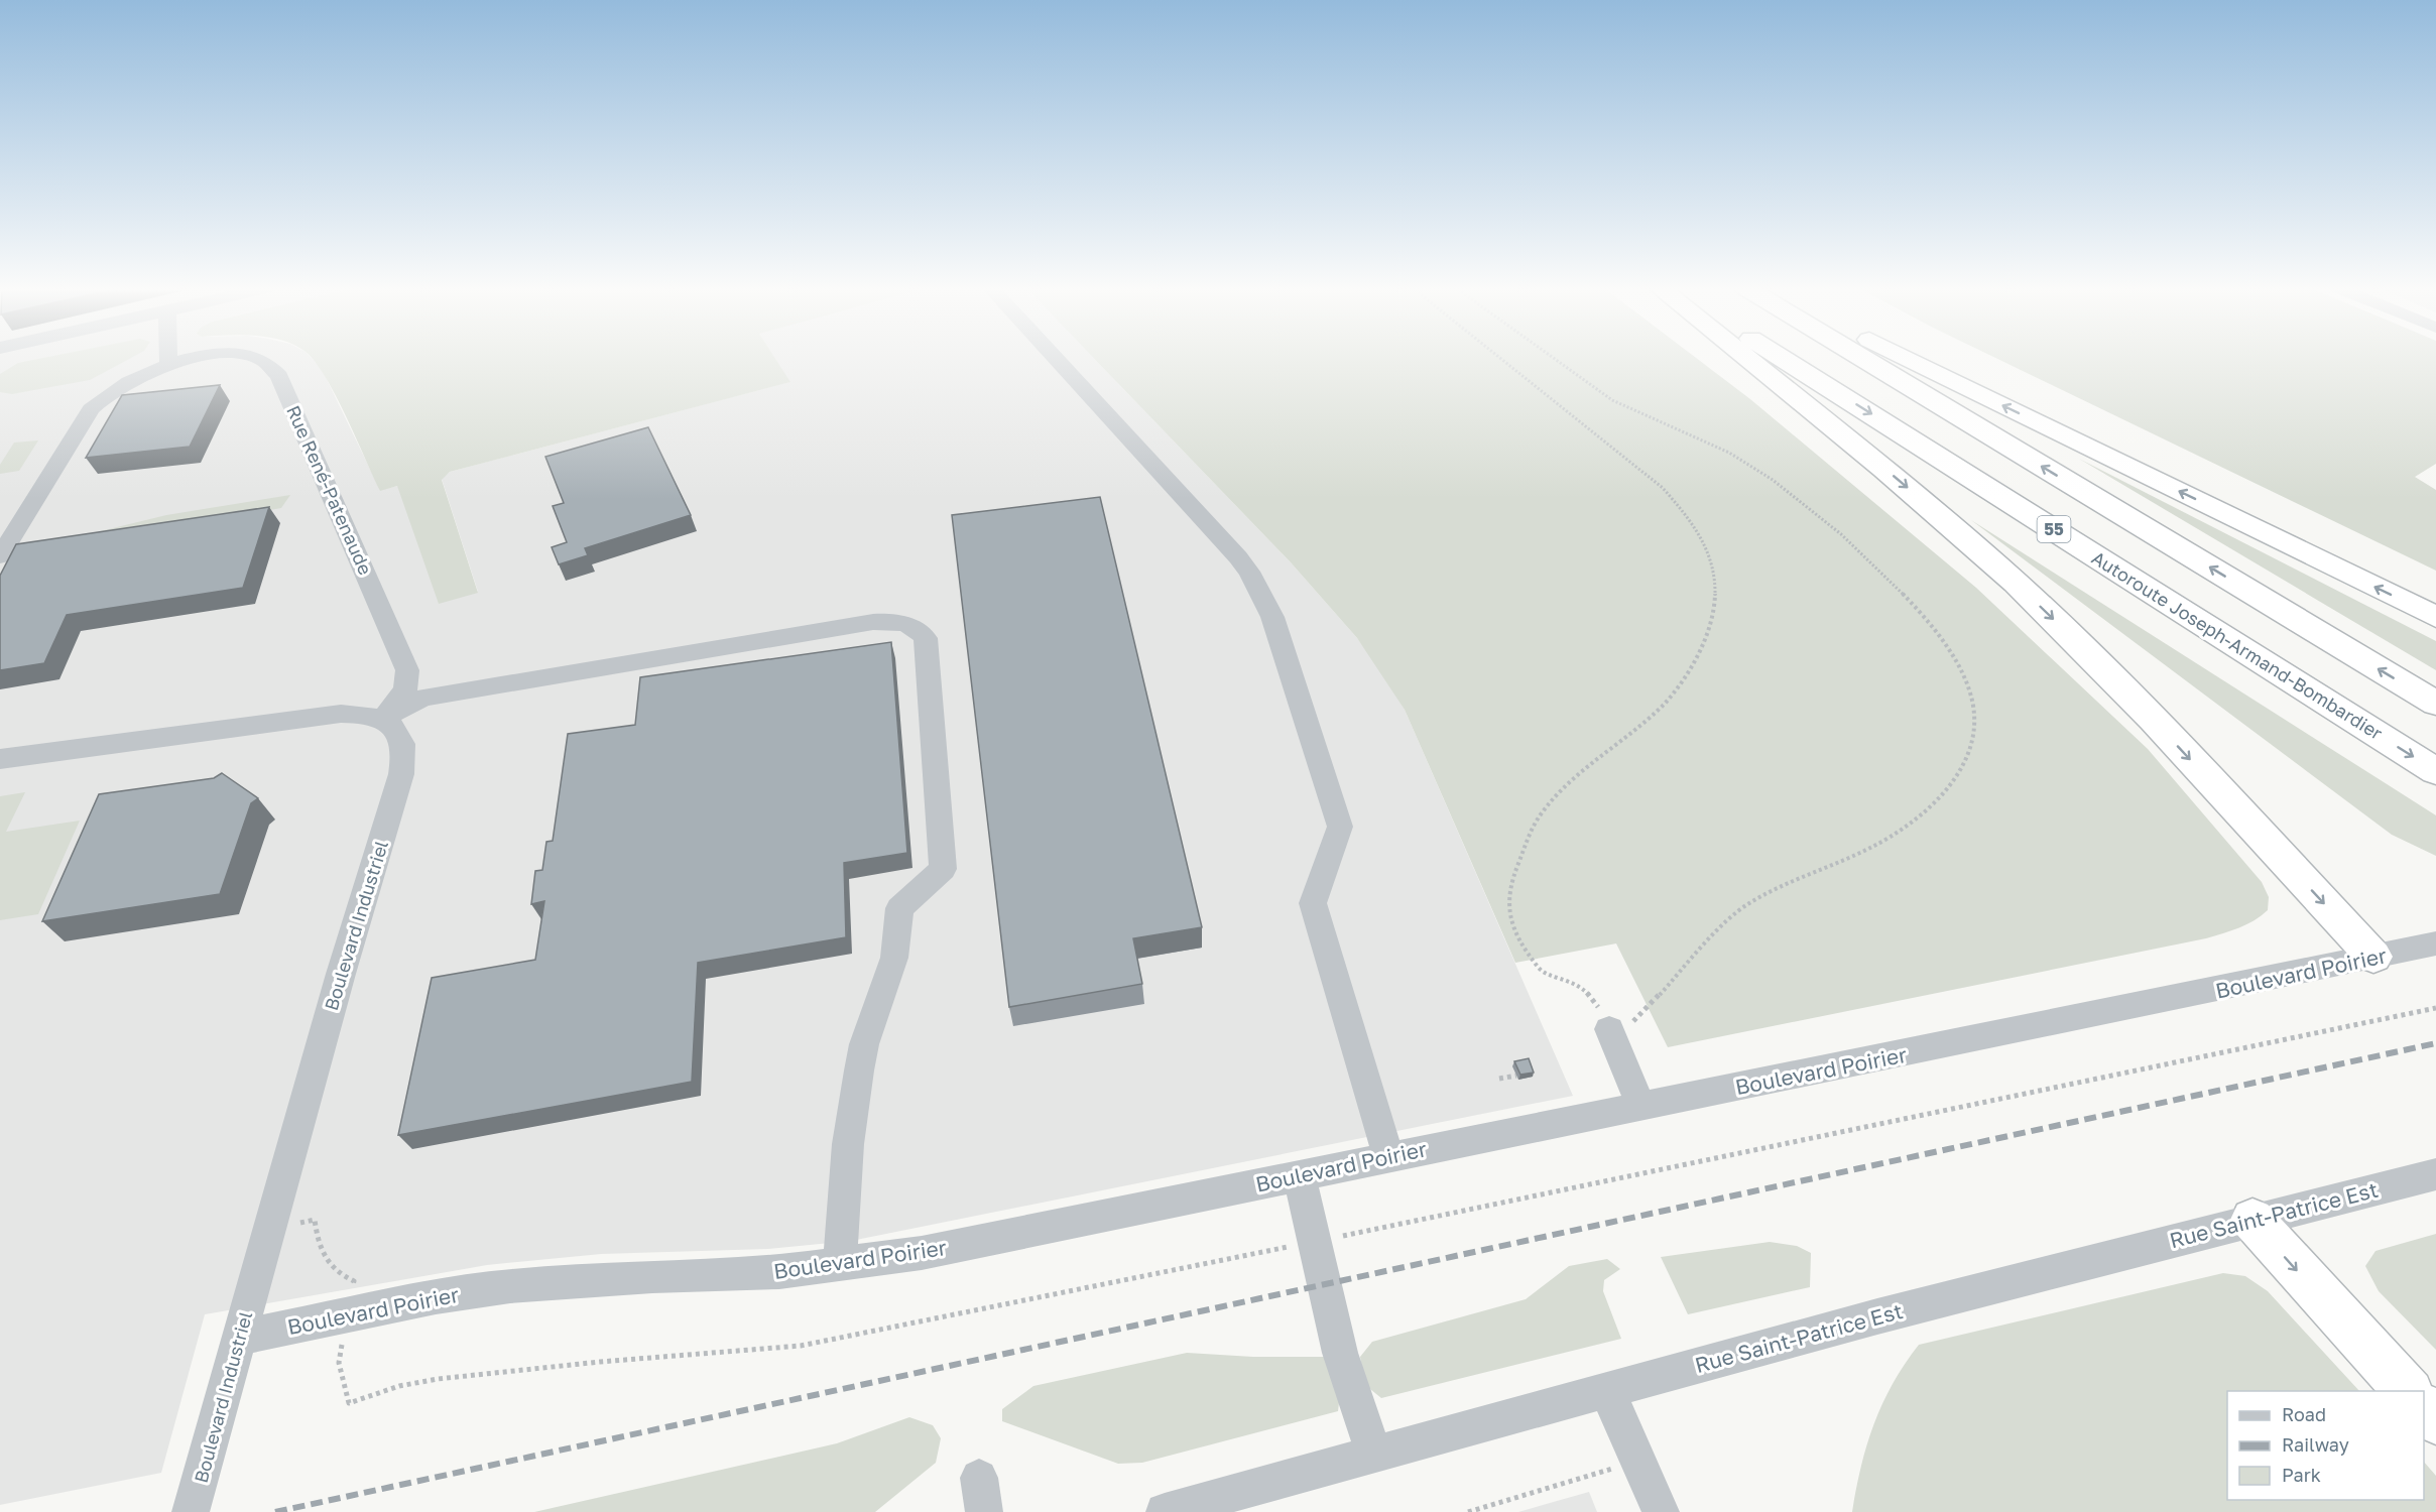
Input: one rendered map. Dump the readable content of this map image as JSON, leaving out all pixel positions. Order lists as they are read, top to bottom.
{
  "streets": {
    "highway": ["55", "Autoroute Joseph-Armand-Bombardier"],
    "street": [
      "Rue René-Patenaude",
      "Boulevard Industriel",
      "Boulevard Poirier",
      "Rue Saint-Patrice Est"
    ]
  },
  "crossings": [
    ["Rue René-Patenaude", "Boulevard Industriel"],
    ["Boulevard Industriel", "Boulevard Poirier"]
  ],
  "legend": ["Road", "Railway", "Park"]
}
